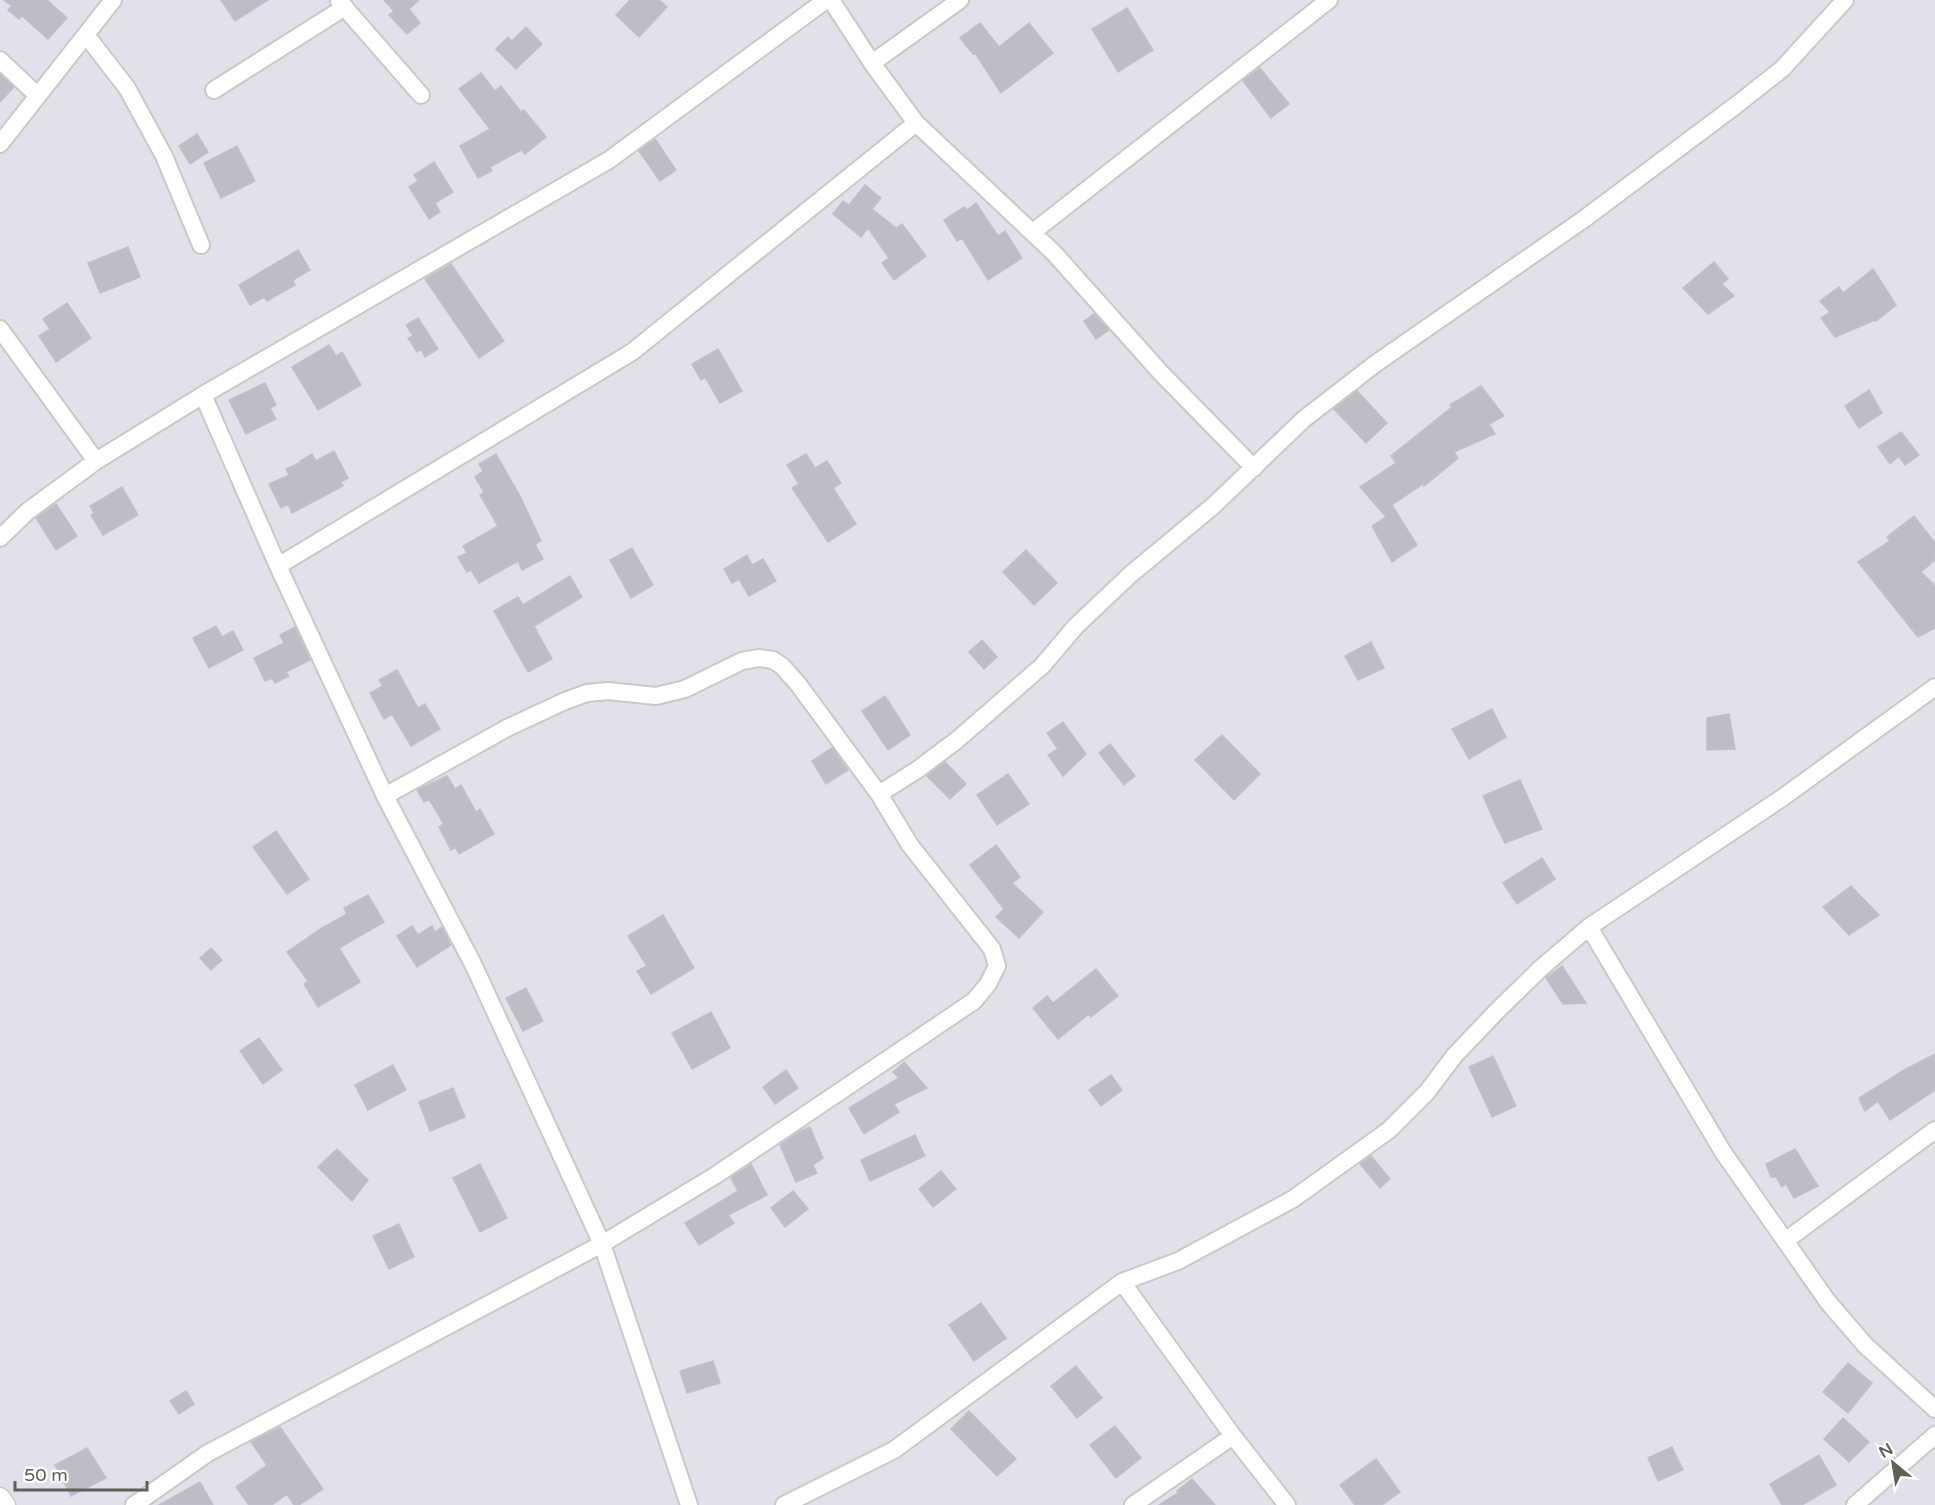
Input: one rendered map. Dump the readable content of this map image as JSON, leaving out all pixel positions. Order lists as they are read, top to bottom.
{
  "scale_bar": "50 m",
  "north": "top left"
}
